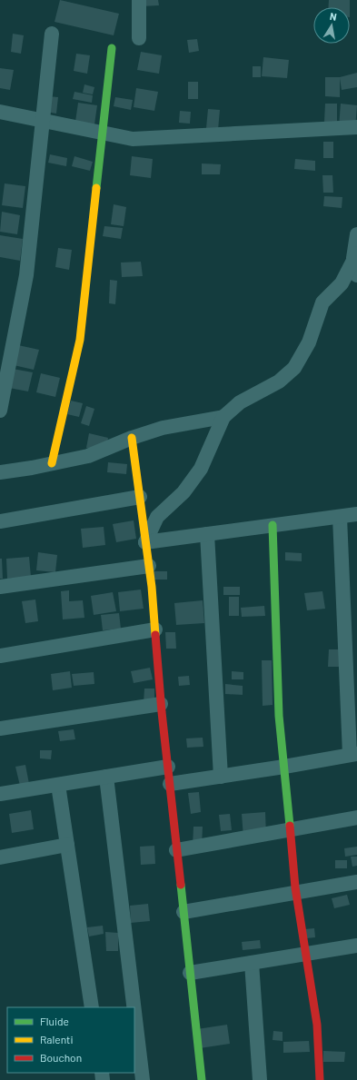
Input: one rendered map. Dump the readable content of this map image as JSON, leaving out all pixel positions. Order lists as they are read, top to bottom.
{
  "legend": ["Fluide", "Ralenti", "Bouchon"],
  "north": "top"
}
